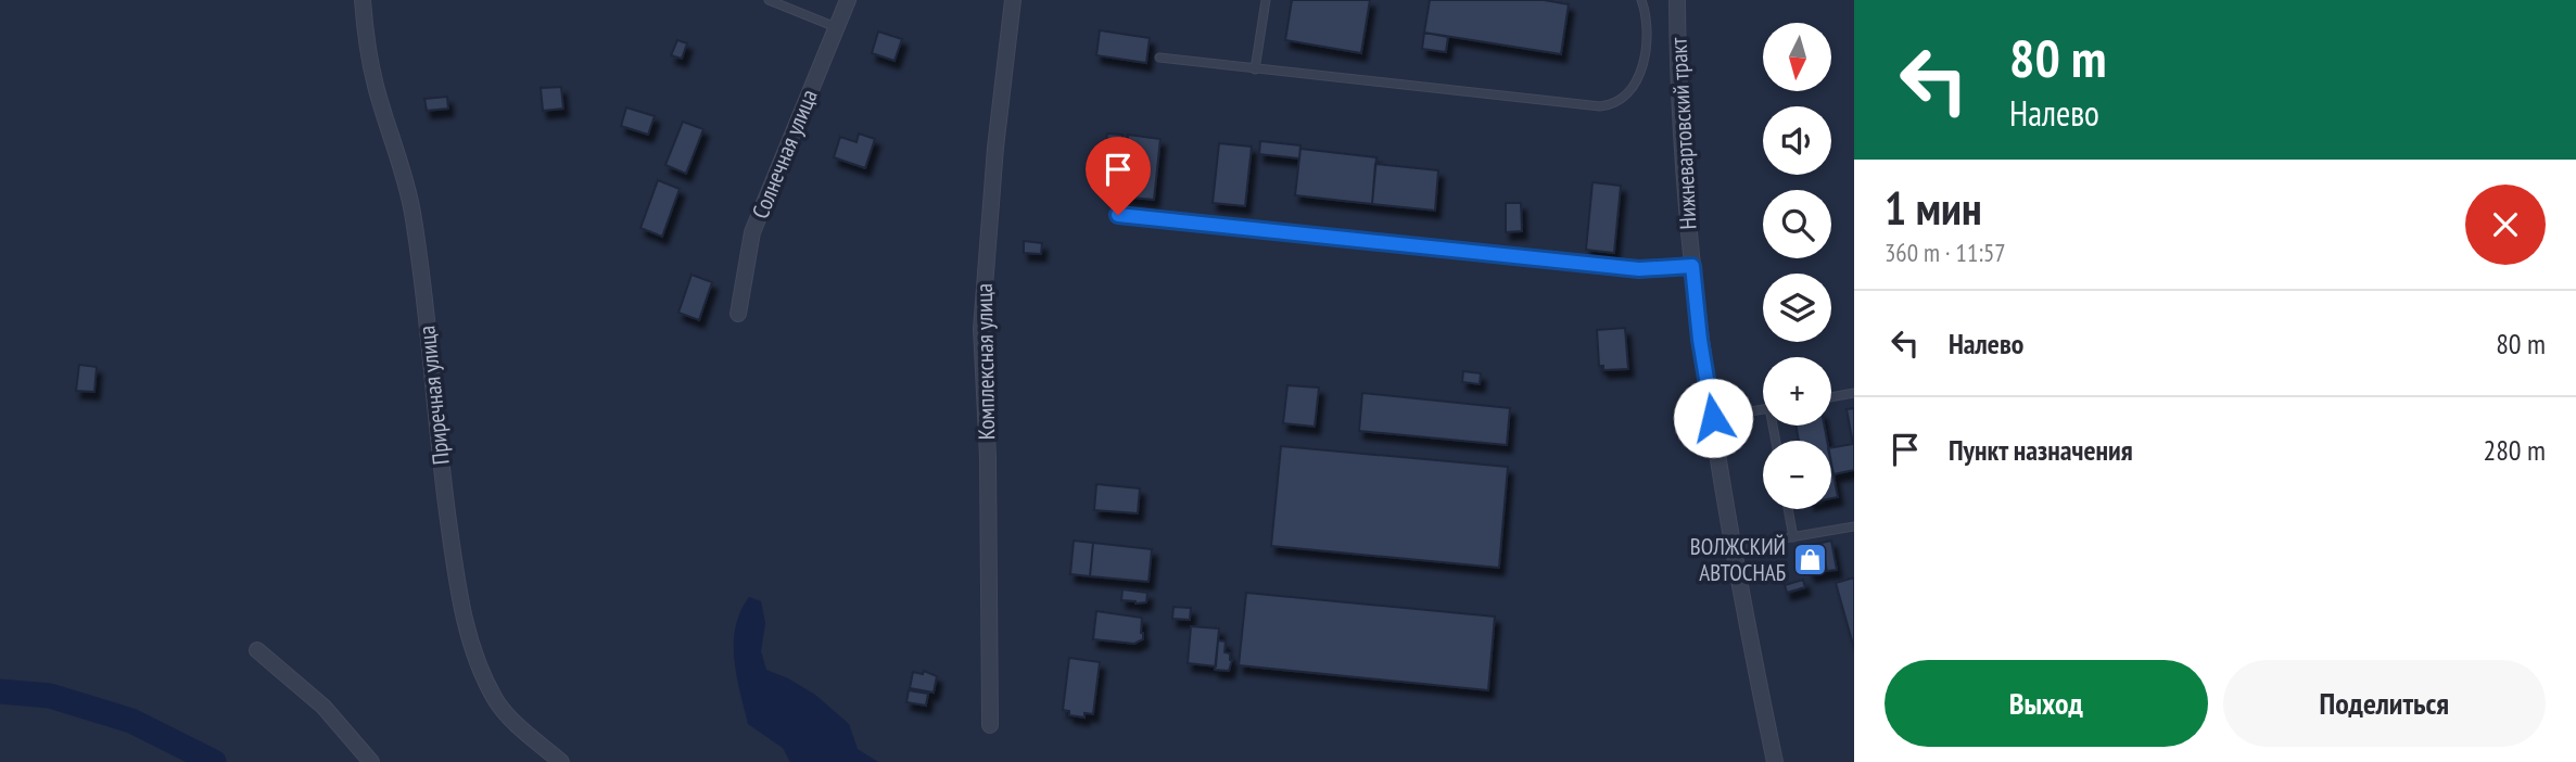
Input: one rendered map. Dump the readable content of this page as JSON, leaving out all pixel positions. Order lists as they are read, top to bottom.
{
  "streets": {
    "street": [
      "Нижневартовский тракт",
      "Солнечная улица",
      "Комплексная улица",
      "Приречная улица"
    ]
  },
  "places": {
    "shop": ["ВОЛЖСКИЙ АВТОСНАБ"]
  },
  "north": "bottom",
  "page": {
    "turn": ["80 m", "Налево"],
    "map_buttons": ["+", "−"],
    "heading": ["1 мин", "360 m · 11:57"],
    "list": [
      {
        "name": "Налево",
        "value": "80 m"
      },
      {
        "name": "Пункт назначения",
        "value": "280 m"
      }
    ],
    "buttons": ["Выход", "Поделиться"]
  }
}
